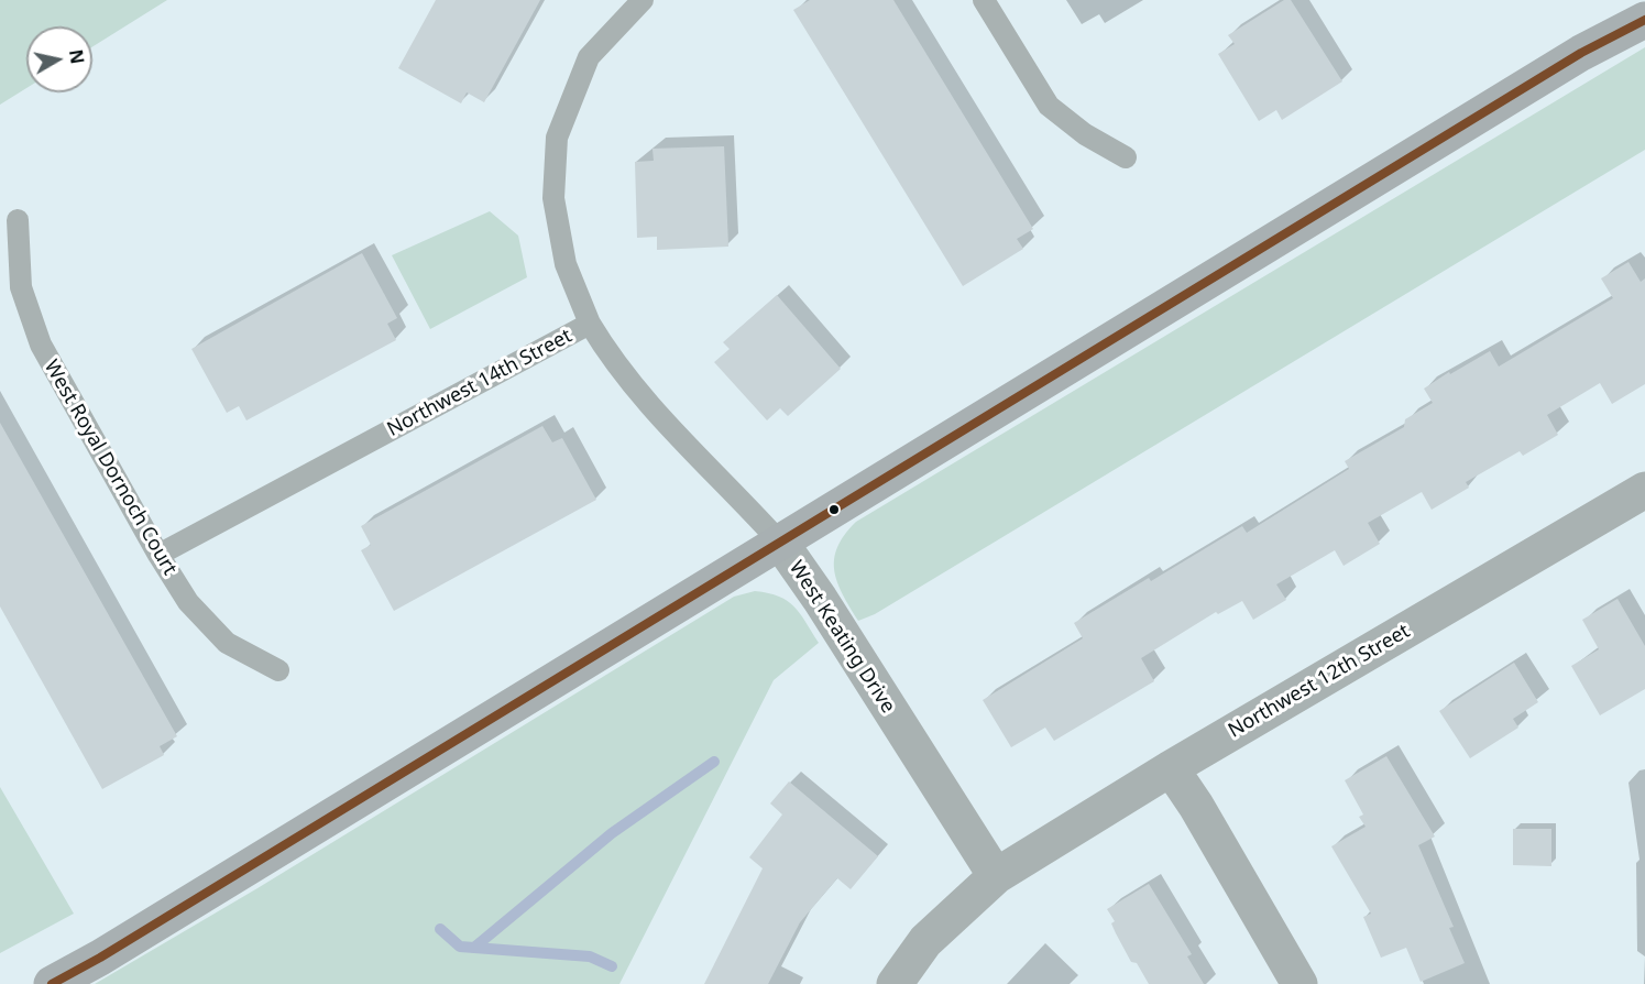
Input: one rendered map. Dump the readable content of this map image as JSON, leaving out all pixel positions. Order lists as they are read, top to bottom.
{
  "streets": {
    "street": ["West Keating Drive", "Northwest 12th Street"],
    "lane": ["Northwest 14th Street", "West Royal Dornoch Court"]
  },
  "crossings": [
    ["Northwest 14th Street", "West Royal Dornoch Court"],
    ["Northwest 14th Street", "West Keating Drive"],
    ["West Keating Drive", "Northwest 12th Street"]
  ],
  "north": "right"
}
